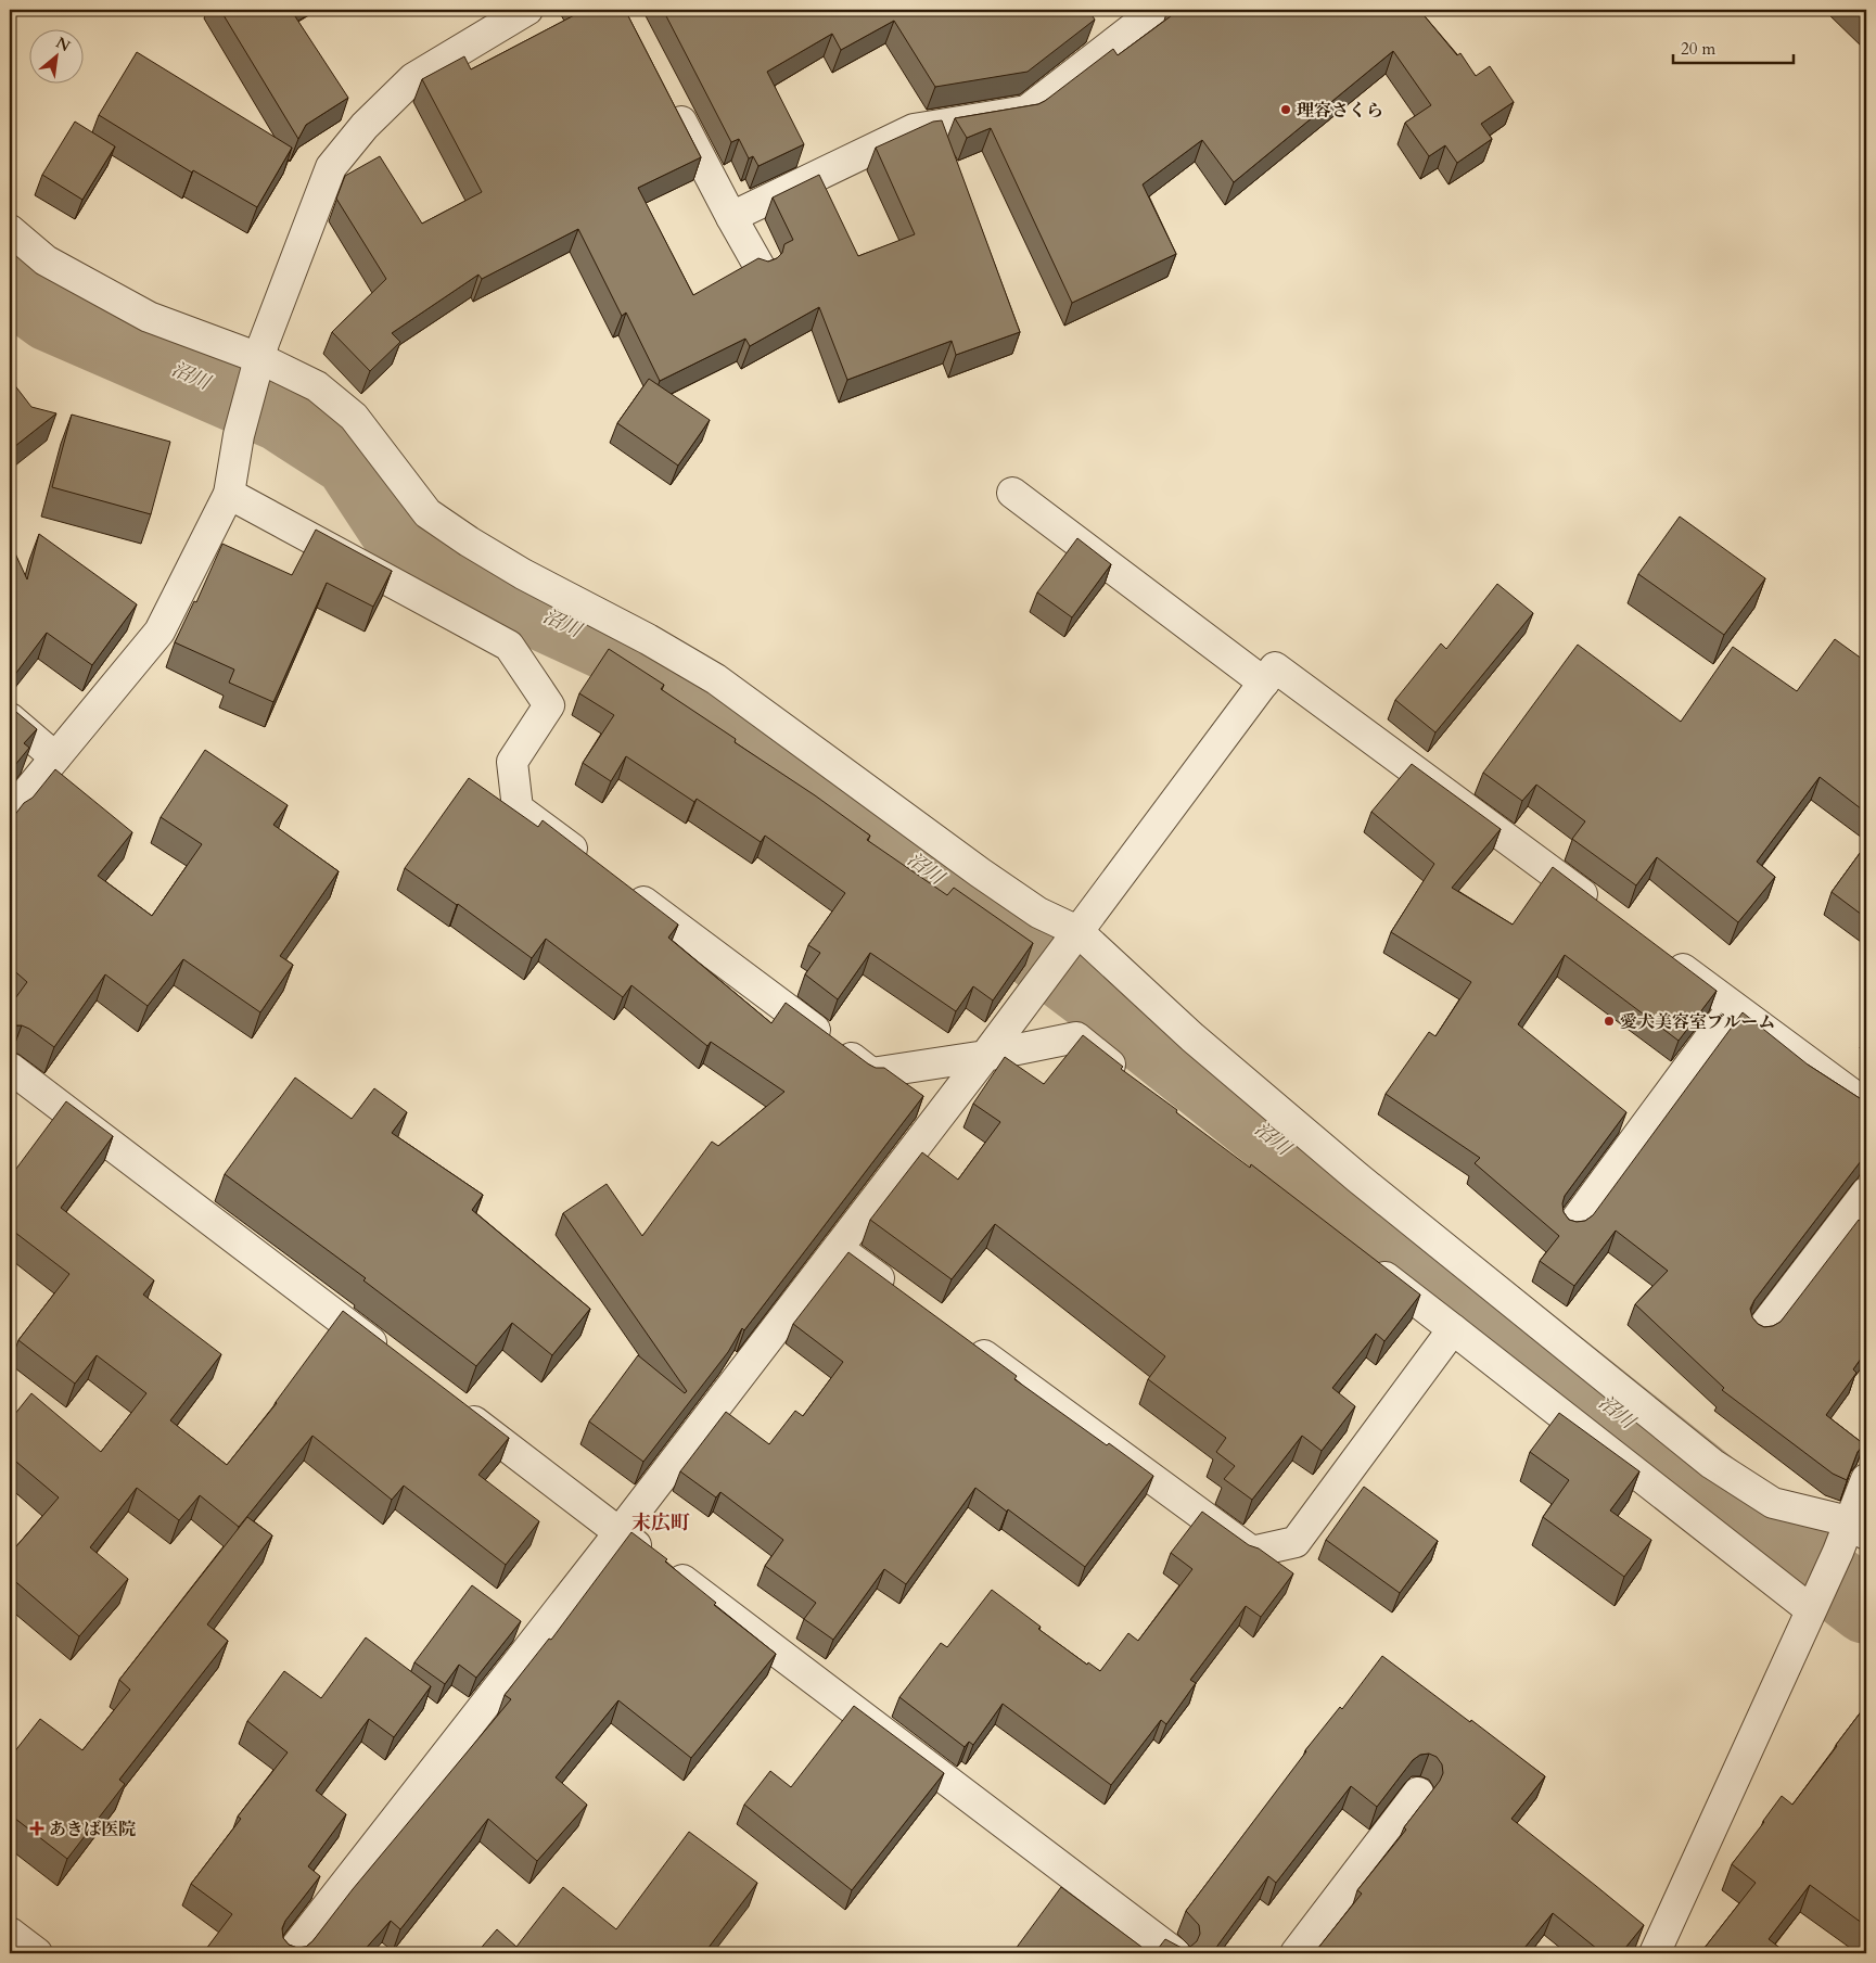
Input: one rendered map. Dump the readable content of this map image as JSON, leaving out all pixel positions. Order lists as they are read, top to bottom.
{
  "districts": ["末広町"],
  "water": ["沼川"],
  "places": {
    "other": ["理容さくら", "愛犬美容室ブルーム"],
    "health": ["あきば医院"]
  },
  "scale_bar": "20 m",
  "north": "top right"
}
